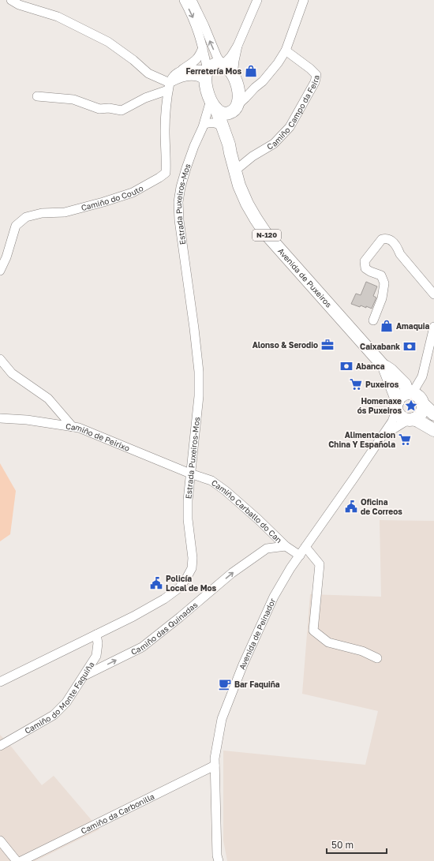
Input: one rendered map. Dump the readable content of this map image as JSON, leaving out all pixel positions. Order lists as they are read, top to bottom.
{
  "streets": {
    "highway": ["N-120", "Avenida de Puxeiros"],
    "street": [
      "Camiño Campo da Feira",
      "Camiño do Couto",
      "Estrada Puxeiros-Mos",
      "Camiño de Peirixo",
      "Camiño Carballo do Can",
      "Camiño das Quinadas",
      "Avenida de Peinador",
      "Camiño do Monte Faquiña",
      "Camiño da Carbonilla"
    ]
  },
  "crossings": [
    ["Camiño Campo da Feira", "Avenida de Puxeiros"],
    ["Estrada Puxeiros-Mos", "N-120"],
    ["Estrada Puxeiros-Mos", "Camiño de Peirixo"],
    ["Estrada Puxeiros-Mos", "Camiño Carballo do Can"],
    ["Estrada Puxeiros-Mos", "Camiño do Monte Faquiña"],
    ["N-120", "Avenida de Puxeiros"],
    ["N-120", "Avenida de Peinador"],
    ["Avenida de Puxeiros", "Avenida de Peinador"],
    ["Camiño de Peirixo", "Camiño Carballo do Can"],
    ["Camiño Carballo do Can", "Camiño das Quinadas"],
    ["Camiño Carballo do Can", "Avenida de Peinador"],
    ["Camiño das Quinadas", "Camiño do Monte Faquiña"],
    ["Avenida de Peinador", "Camiño da Carbonilla"]
  ],
  "one_way": ["Camiño das Quinadas"],
  "places": {
    "shop": ["Ferretería Mos", "Amaquia"],
    "office": ["Alonso & Serodio"],
    "bank": ["Caixabank", "Abanca"],
    "supermarket": ["Puxeiros", "Alimentacion China Y Española"],
    "place": ["Homenaxe ós Puxeiros"],
    "public building": ["Oficina de Correos", "Policía Local de Mos"],
    "cafe": ["Bar Faquiña"]
  },
  "scale_bar": "50 m"
}
